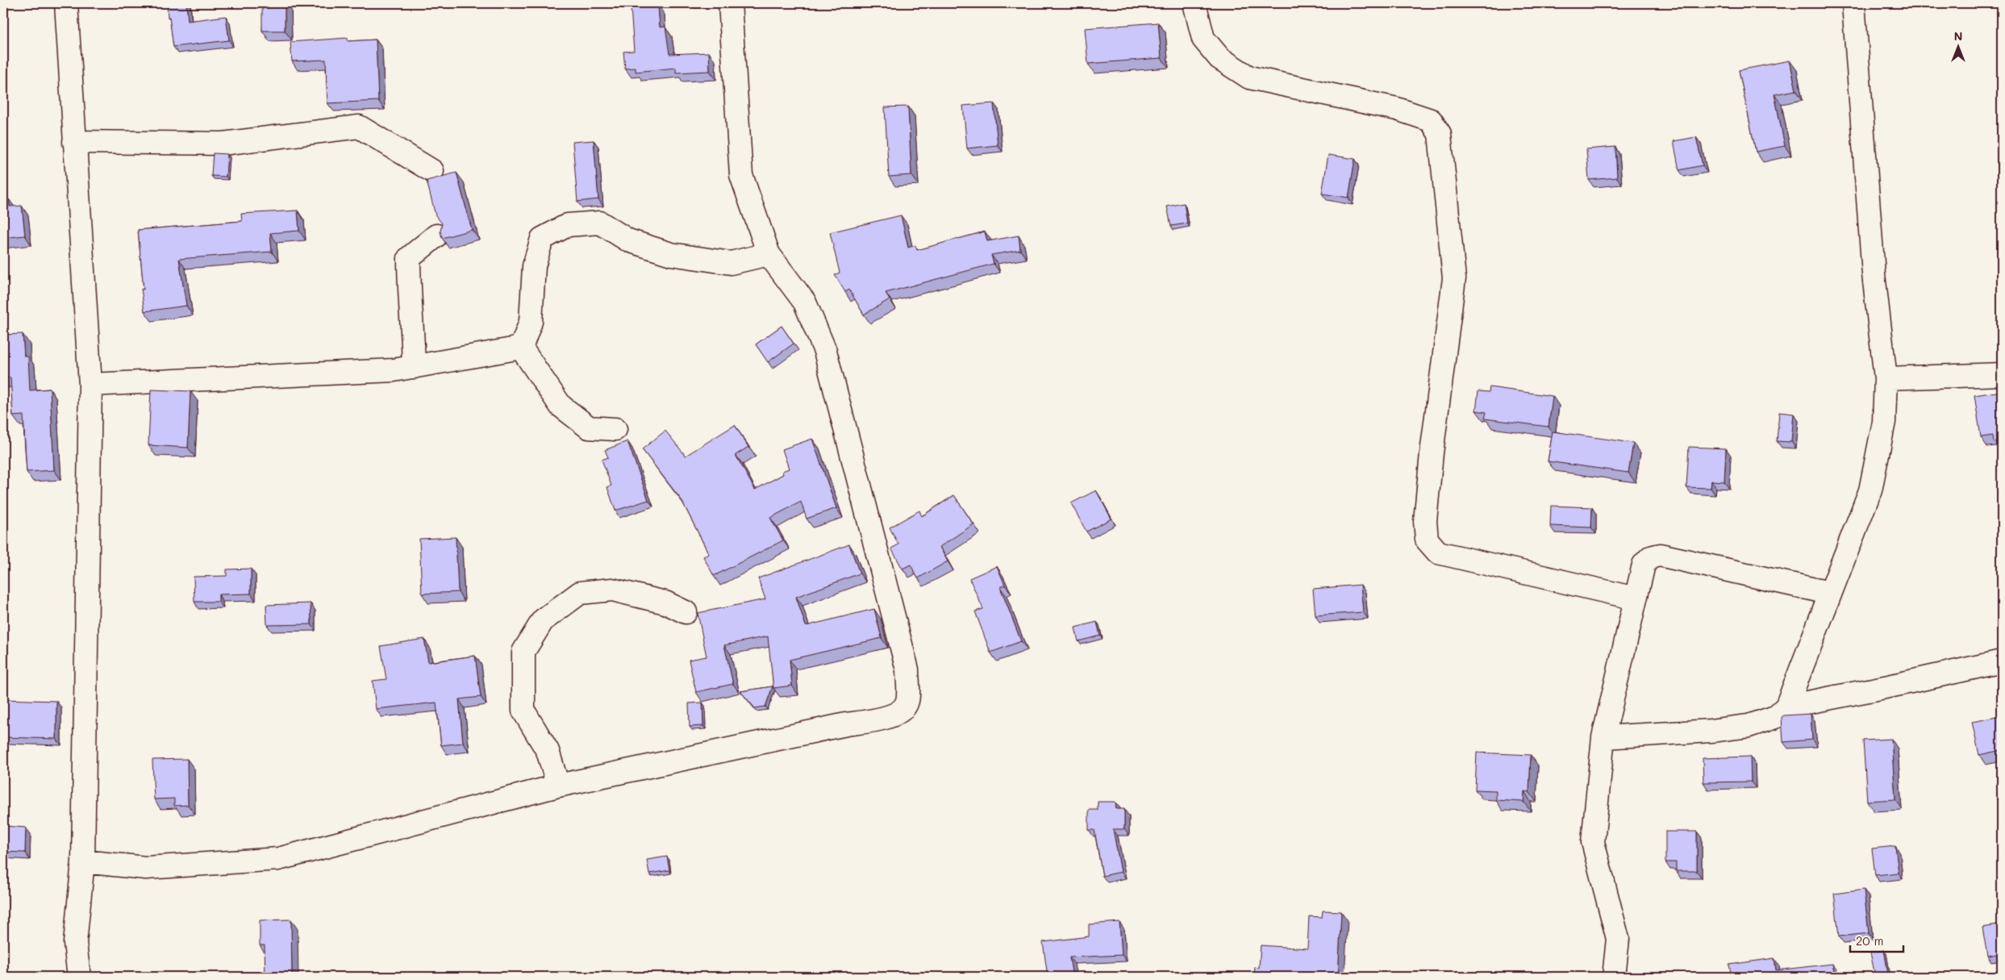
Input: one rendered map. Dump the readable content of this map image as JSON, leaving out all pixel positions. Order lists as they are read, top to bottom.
{
  "scale_bar": "20 m",
  "north": "top"
}
